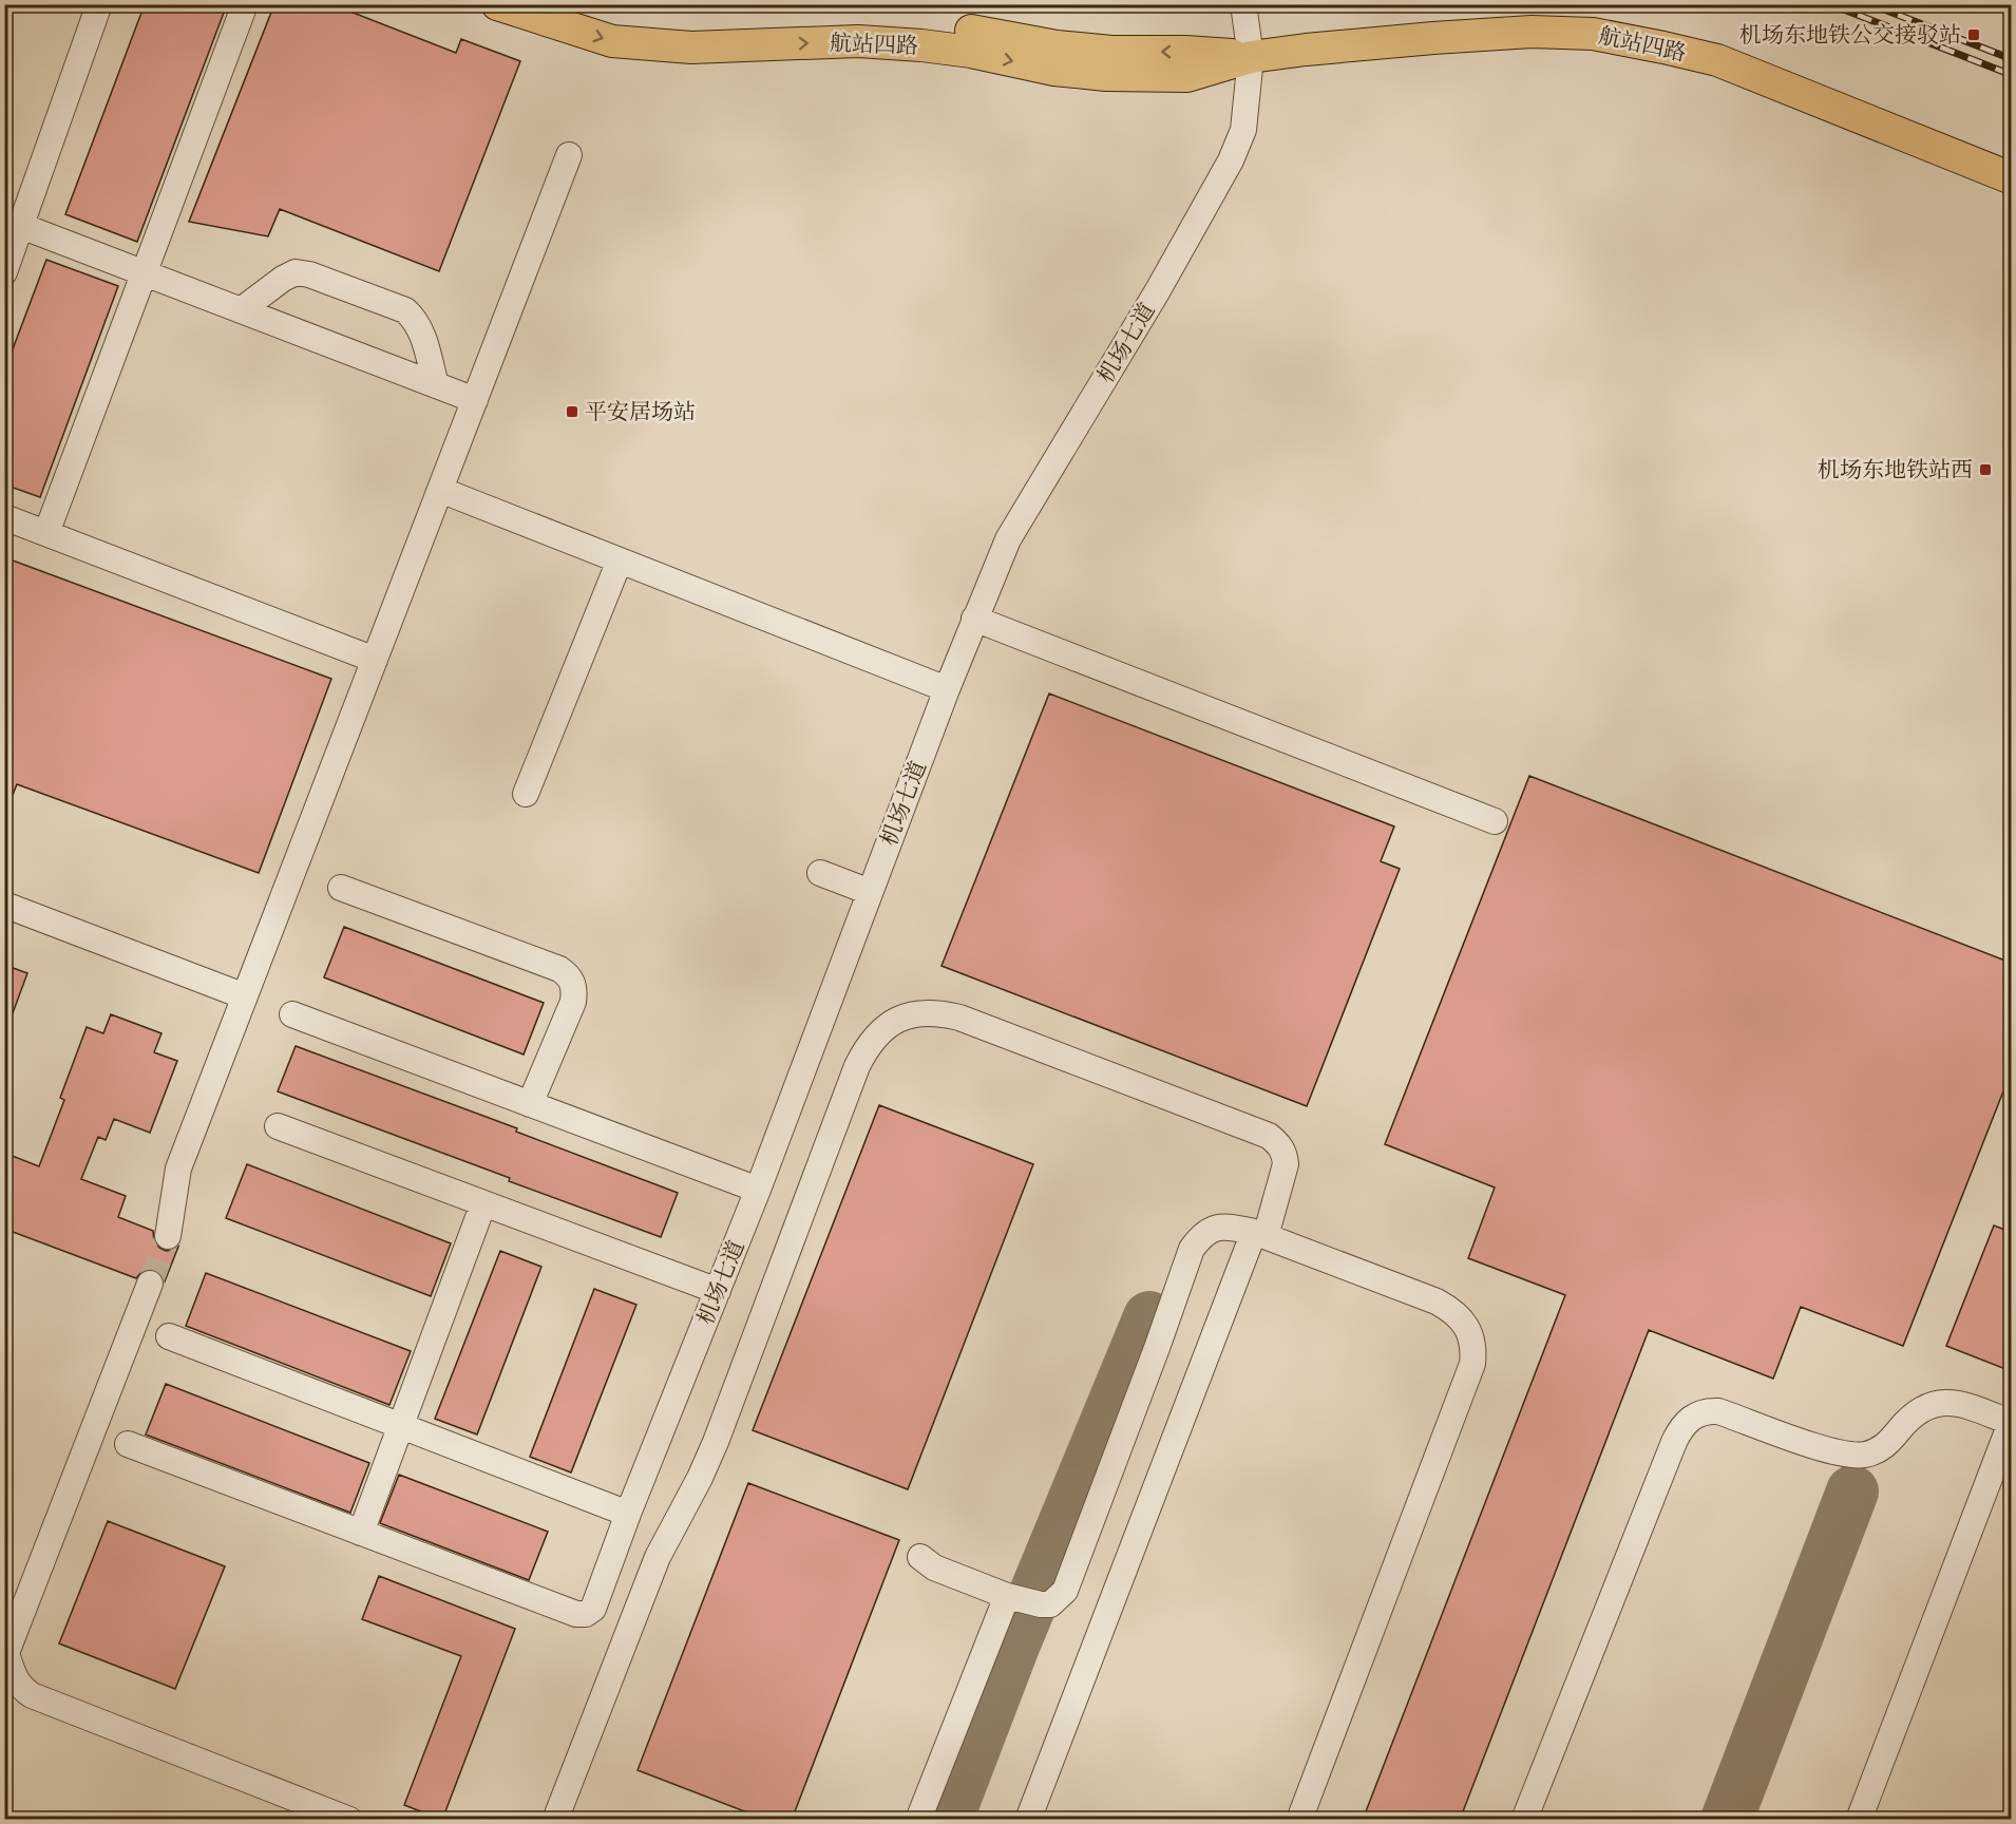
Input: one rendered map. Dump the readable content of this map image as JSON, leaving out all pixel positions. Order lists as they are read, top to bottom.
{
  "streets": {
    "main road": ["航站四路"],
    "street": ["机场七道"]
  },
  "crossings": [
    ["航站四路", "机场七道"]
  ],
  "places": {
    "transit": ["机场东地铁公交接驳站", "平安居场站", "机场东地铁站西"]
  }
}
